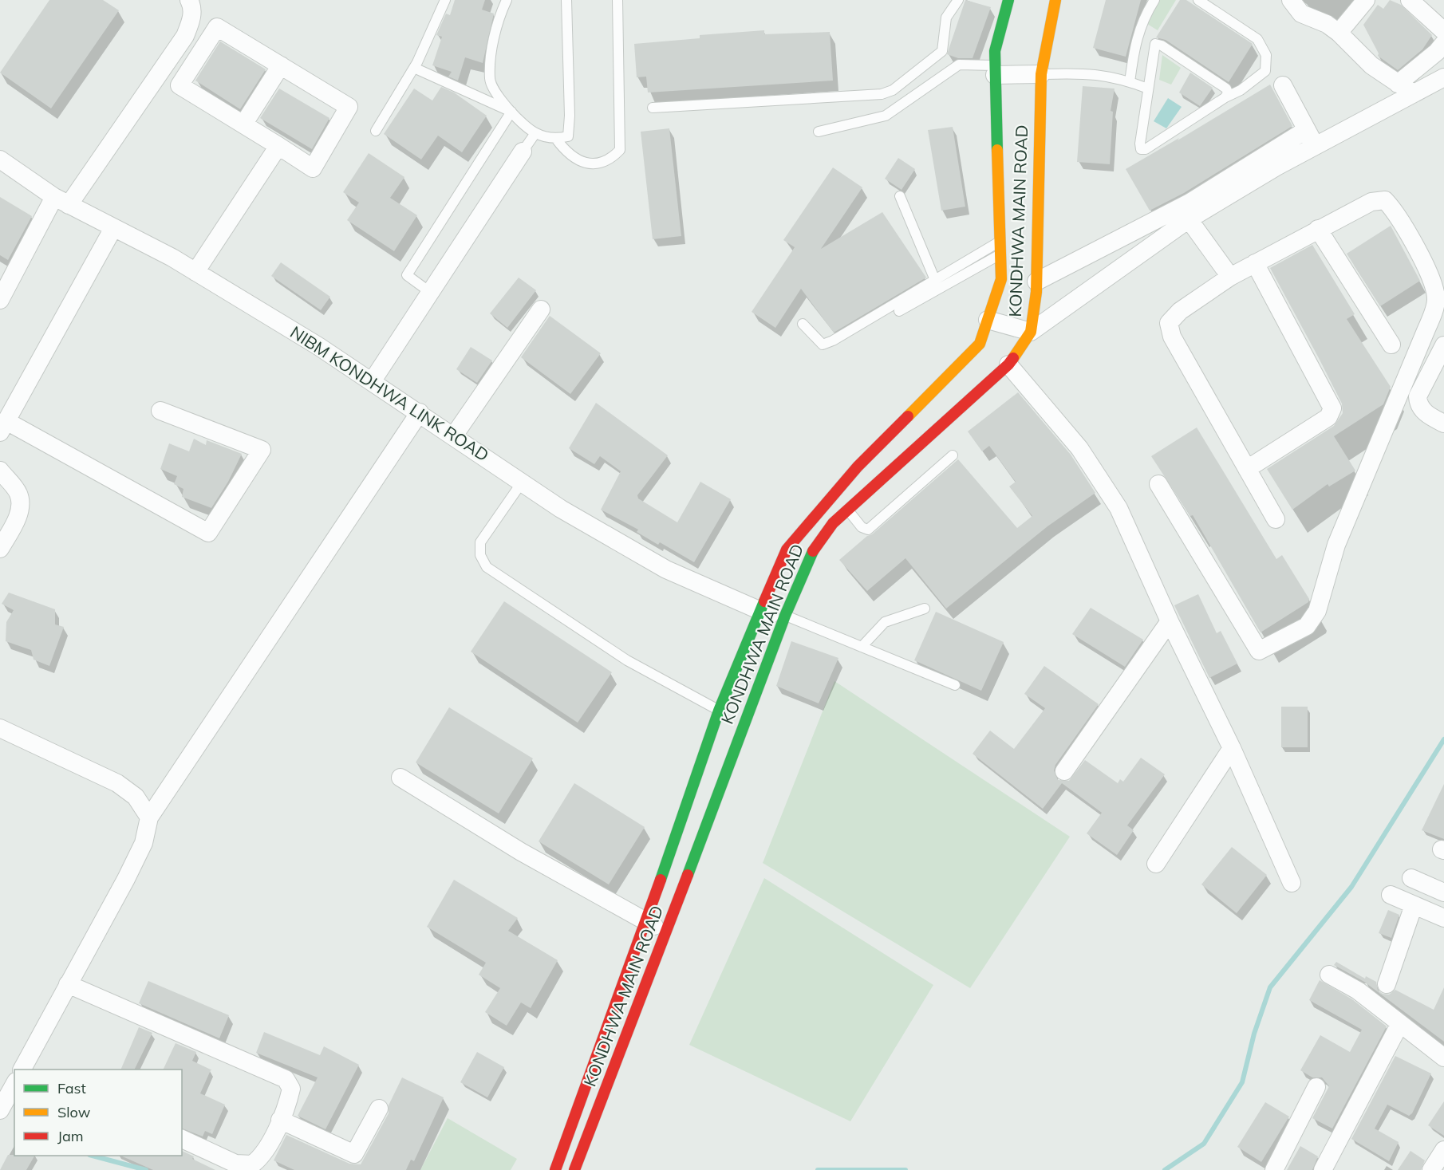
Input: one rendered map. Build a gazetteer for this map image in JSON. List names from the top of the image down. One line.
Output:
{"streets":{"main road":["KONDHWA MAIN ROAD"],"street":["NIBM KONDHWA LINK ROAD"]},"crossings":[["KONDHWA MAIN ROAD","NIBM KONDHWA LINK ROAD"]],"legend":["Fast","Slow","Jam"]}
